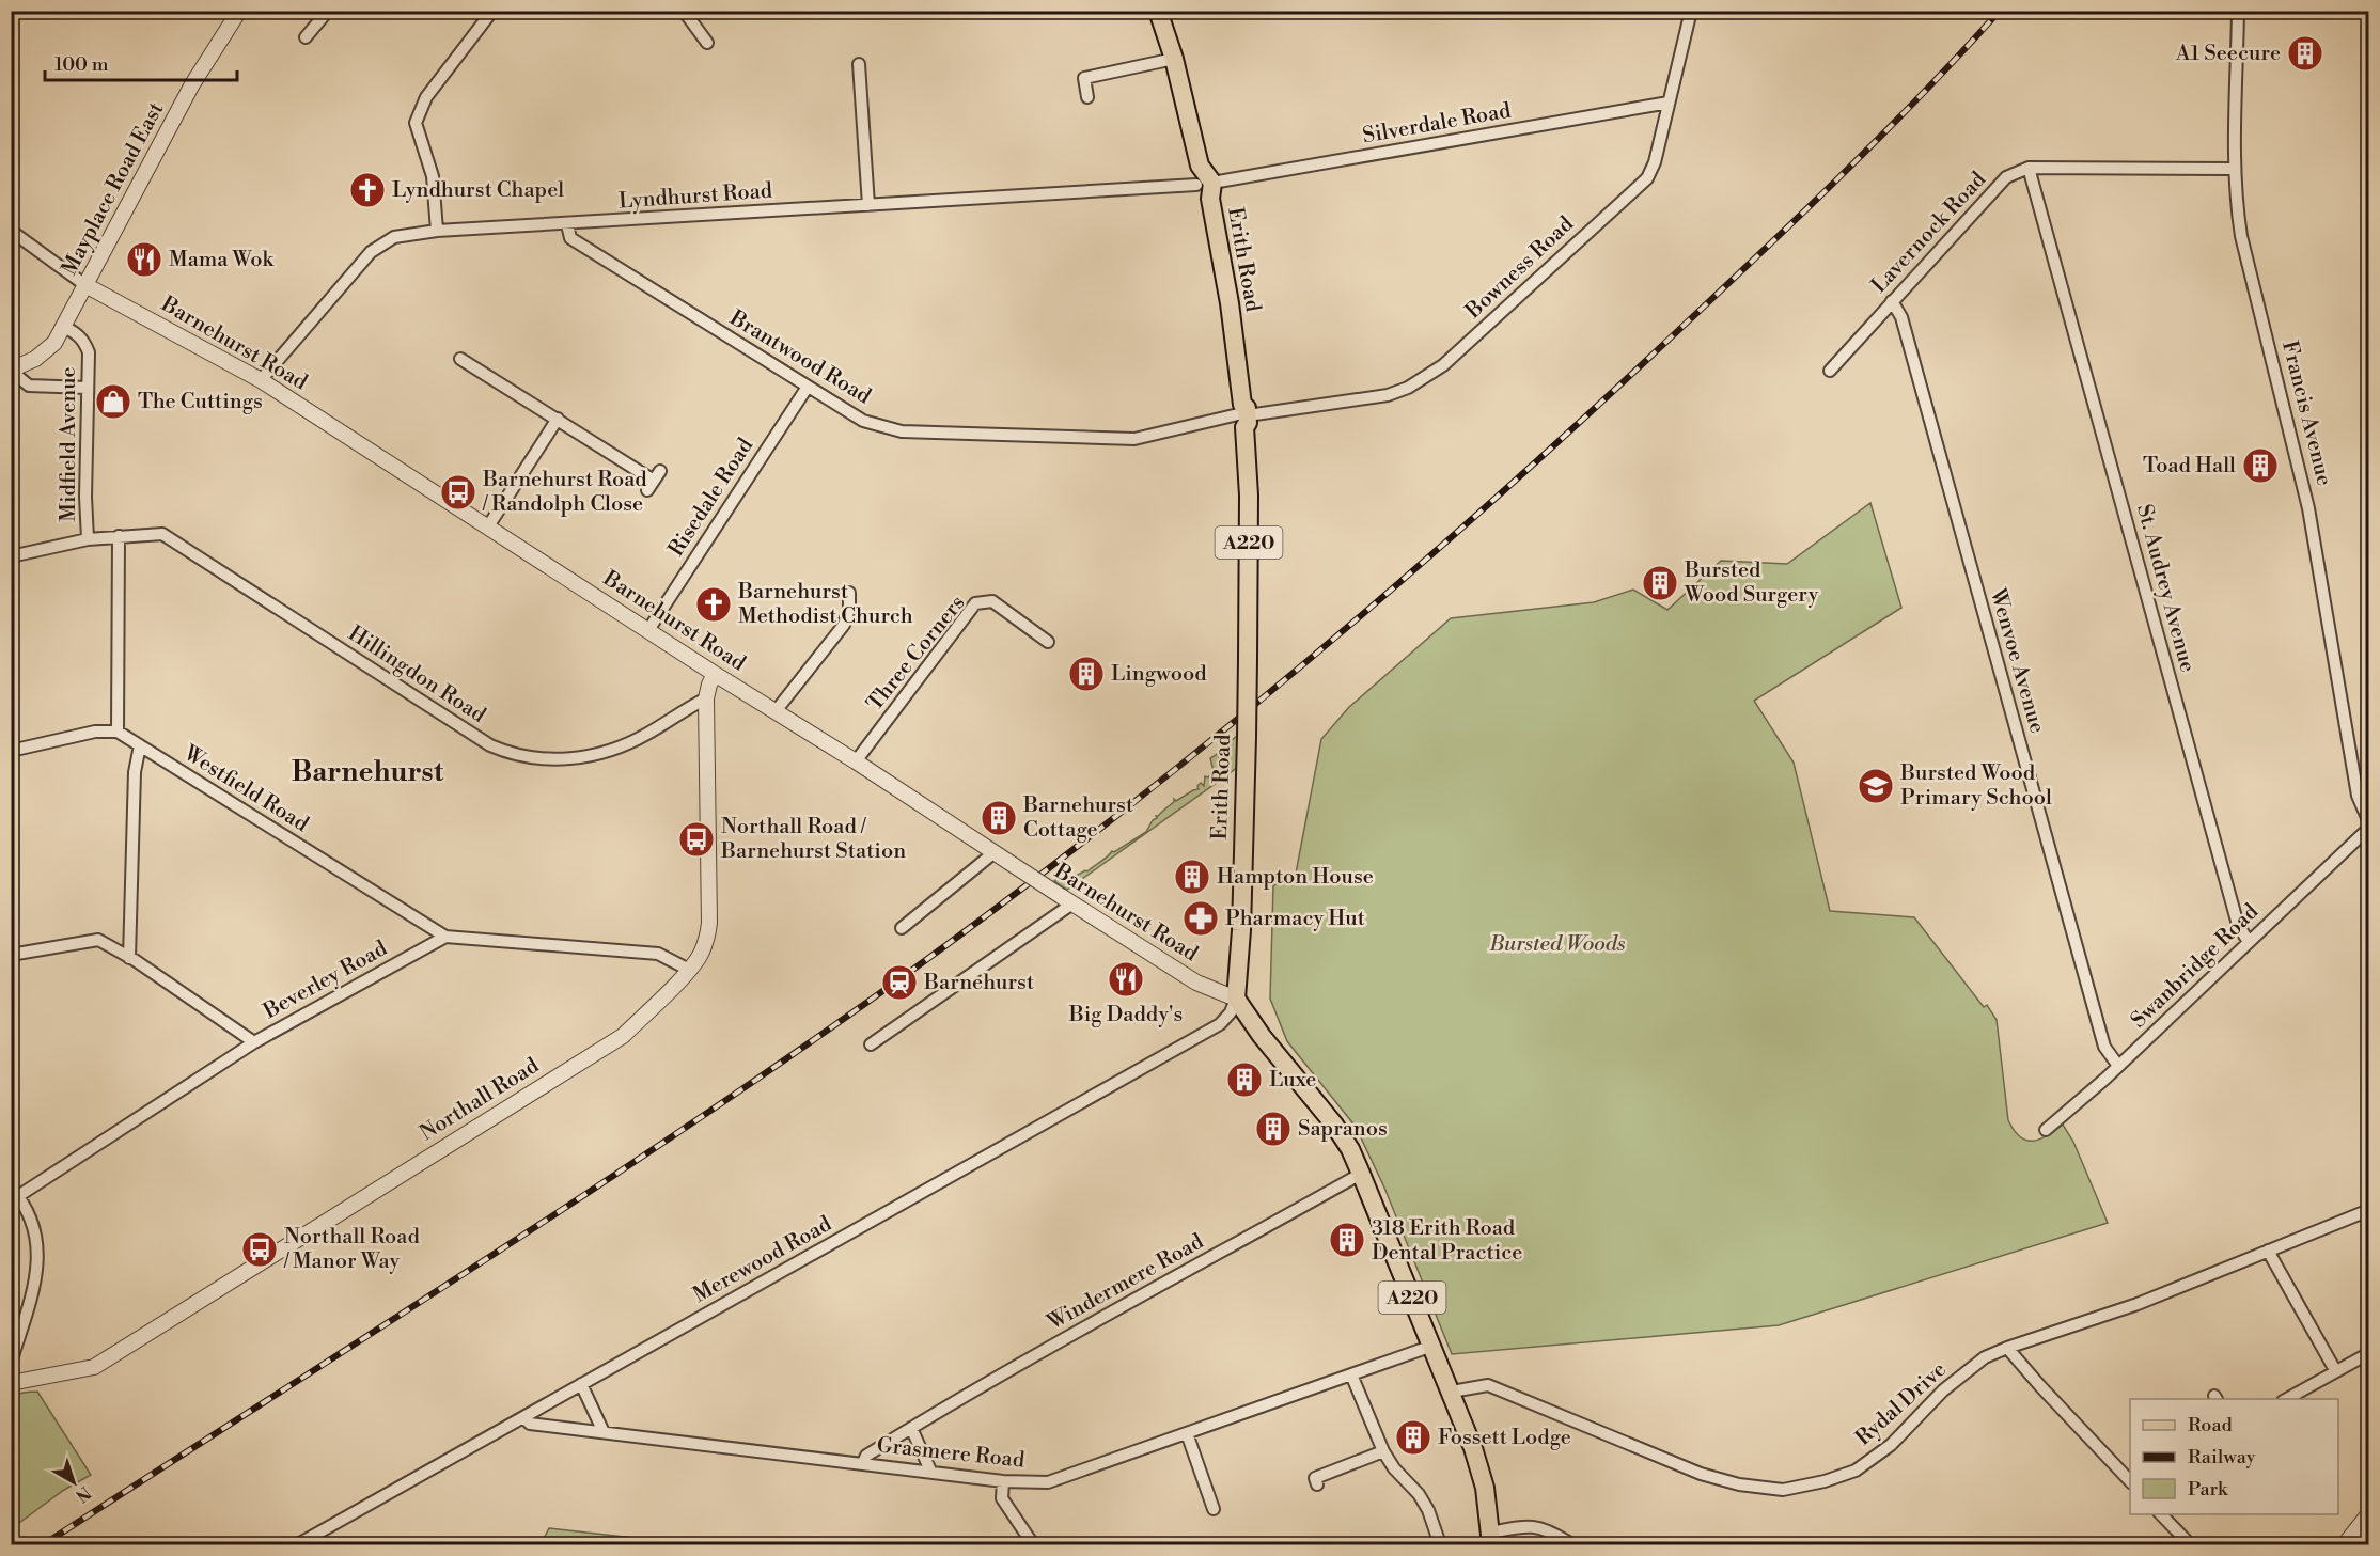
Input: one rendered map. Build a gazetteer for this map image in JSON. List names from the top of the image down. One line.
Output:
{"streets":{"main road":["Erith Road","A220"],"street":["Silverdale Road","Mayplace Road East","Lyndhurst Road","Lavernock Road","Bowness Road","Barnehurst Road","Brantwood Road","Francis Avenue","Midfield Avenue","Risedale Road","St. Audrey Avenue","Three Corners","Wenvoe Avenue","Hillingdon Road","Westfield Road","Swanbridge Road","Beverley Road","Northall Road","Merewood Road","Windermere Road","Rydal Drive","Grasmere Road"]},"crossings":[["Silverdale Road","Lyndhurst Road"],["Silverdale Road","Erith Road"],["Silverdale Road","Bowness Road"],["Mayplace Road East","Barnehurst Road"],["Mayplace Road East","Midfield Avenue"],["Lyndhurst Road","Erith Road"],["Lyndhurst Road","Barnehurst Road"],["Lyndhurst Road","Brantwood Road"],["Lavernock Road","Francis Avenue"],["Lavernock Road","St. Audrey Avenue"],["Lavernock Road","Wenvoe Avenue"],["Erith Road","Bowness Road"],["Erith Road","Barnehurst Road"],["Erith Road","Brantwood Road"],["Erith Road","A220"],["Erith Road","Merewood Road"],["Bowness Road","Brantwood Road"],["Barnehurst Road","Risedale Road"],["Barnehurst Road","A220"],["Barnehurst Road","Three Corners"],["Barnehurst Road","Northall Road"],["Barnehurst Road","Merewood Road"],["Brantwood Road","Risedale Road"],["Midfield Avenue","Hillingdon Road"],["A220","Merewood Road"],["A220","Windermere Road"],["A220","Rydal Drive"],["A220","Grasmere Road"],["St. Audrey Avenue","Swanbridge Road"],["Wenvoe Avenue","Swanbridge Road"],["Hillingdon Road","Northall Road"],["Westfield Road","Beverley Road"],["Merewood Road","Grasmere Road"],["Windermere Road","Grasmere Road"]],"districts":["Barnehurst"],"parks":["Bursted Woods"],"places":{"building":["A1 Seecure","Toad Hall","Bursted Wood Surgery","Lingwood","Barnehurst Cottage","Hampton House","Luxe","Sapranos","318 Erith Road Dental Practice","Fossett Lodge"],"church":["Lyndhurst Chapel","Barnehurst Methodist Church"],"restaurant":["Mama Wok","Big Daddy's"],"shop":["The Cuttings"],"bus stop":["Barnehurst Road / Randolph Close","Northall Road / Barnehurst Station","Northall Road / Manor Way"],"school or university":["Bursted Wood Primary School"],"pharmacy":["Pharmacy Hut"],"station":["Barnehurst"]},"legend":["Road","Railway","Park"],"scale_bar":"100 m","north":"bottom right"}
